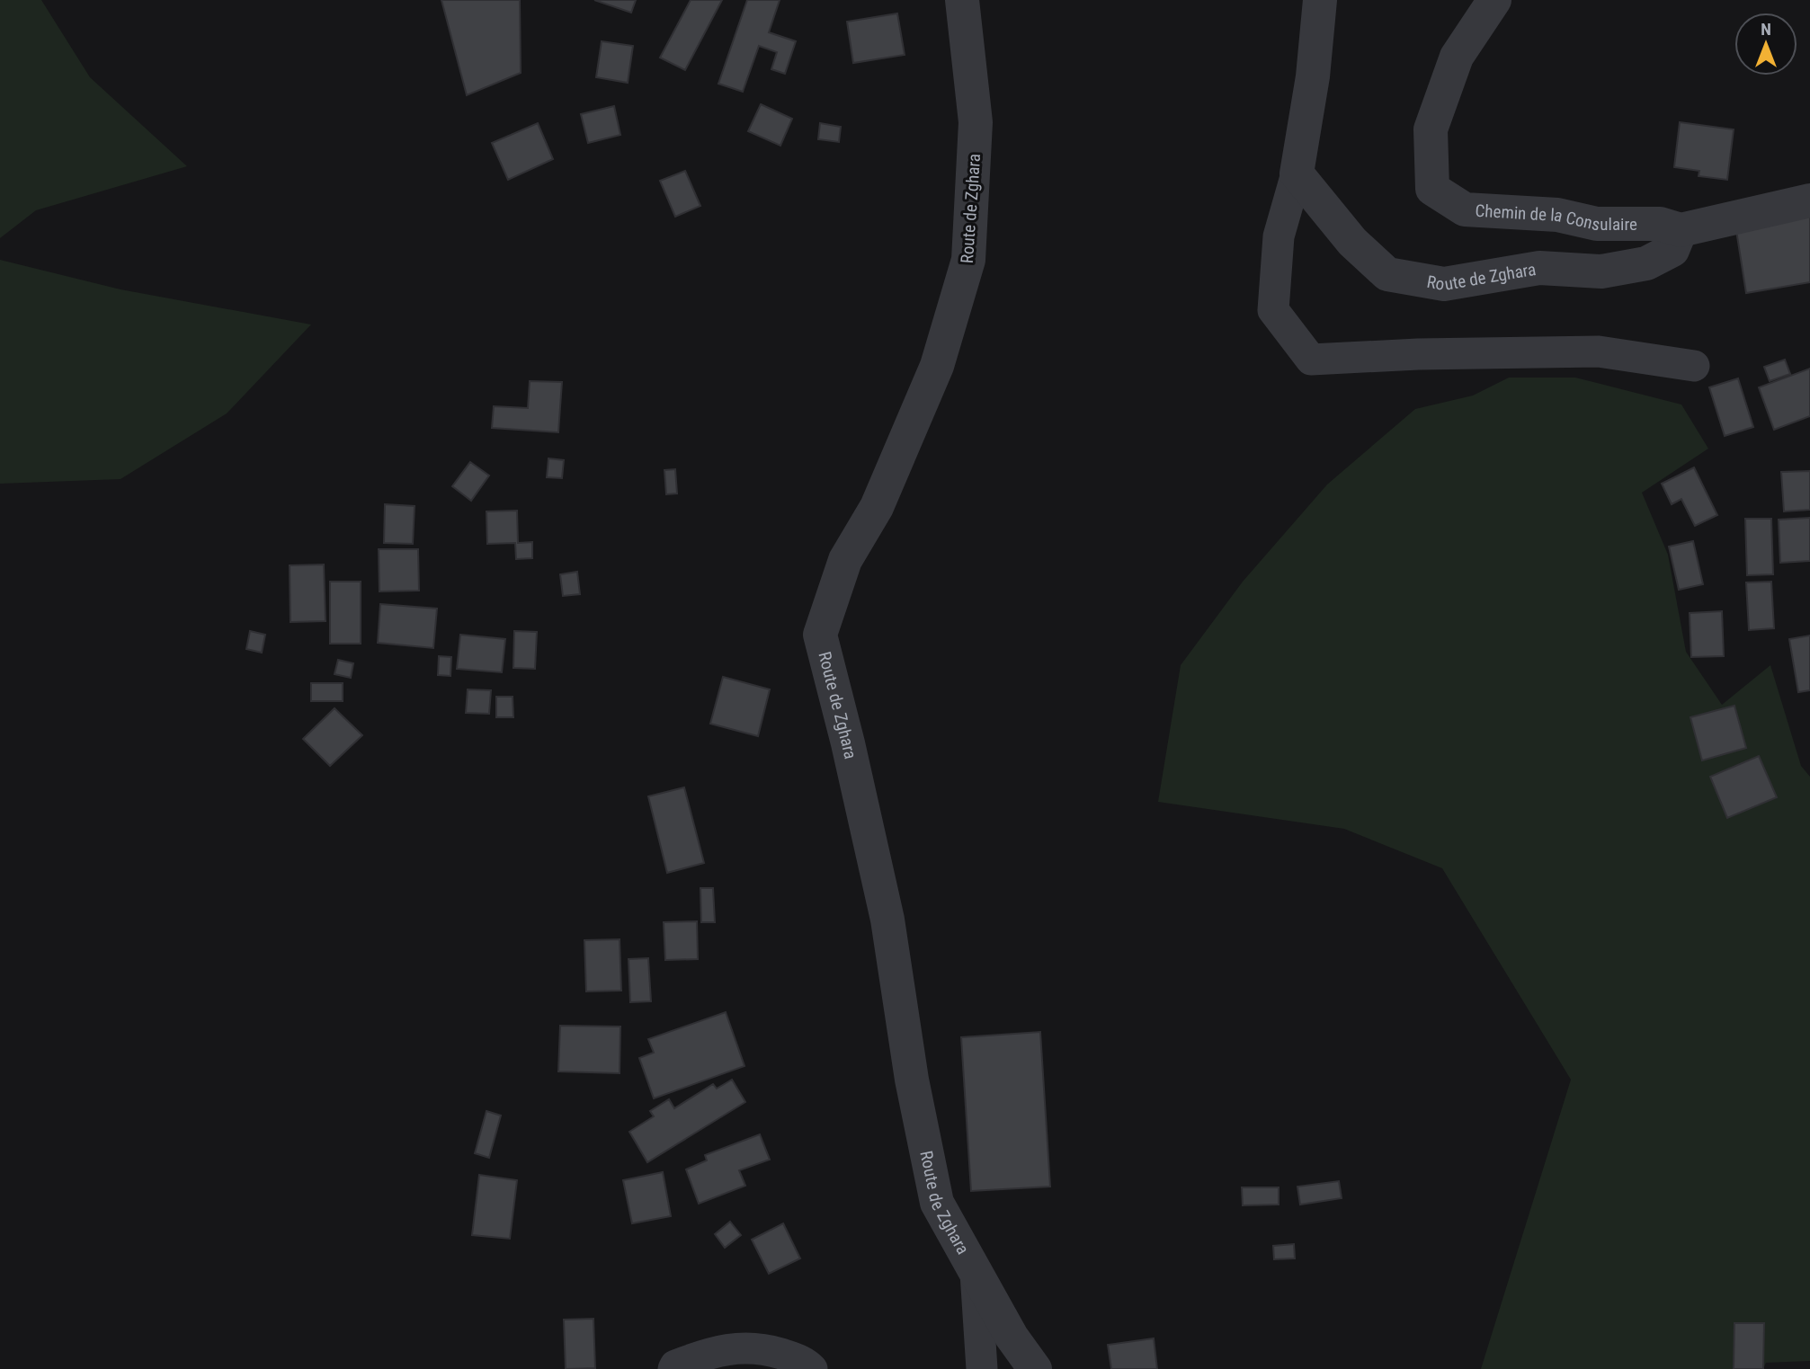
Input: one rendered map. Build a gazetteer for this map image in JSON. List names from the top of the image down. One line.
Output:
{"streets":{"street":["Route de Zghara","Chemin de la Consulaire"]},"crossings":[["Route de Zghara","Chemin de la Consulaire"]],"north":"top"}
